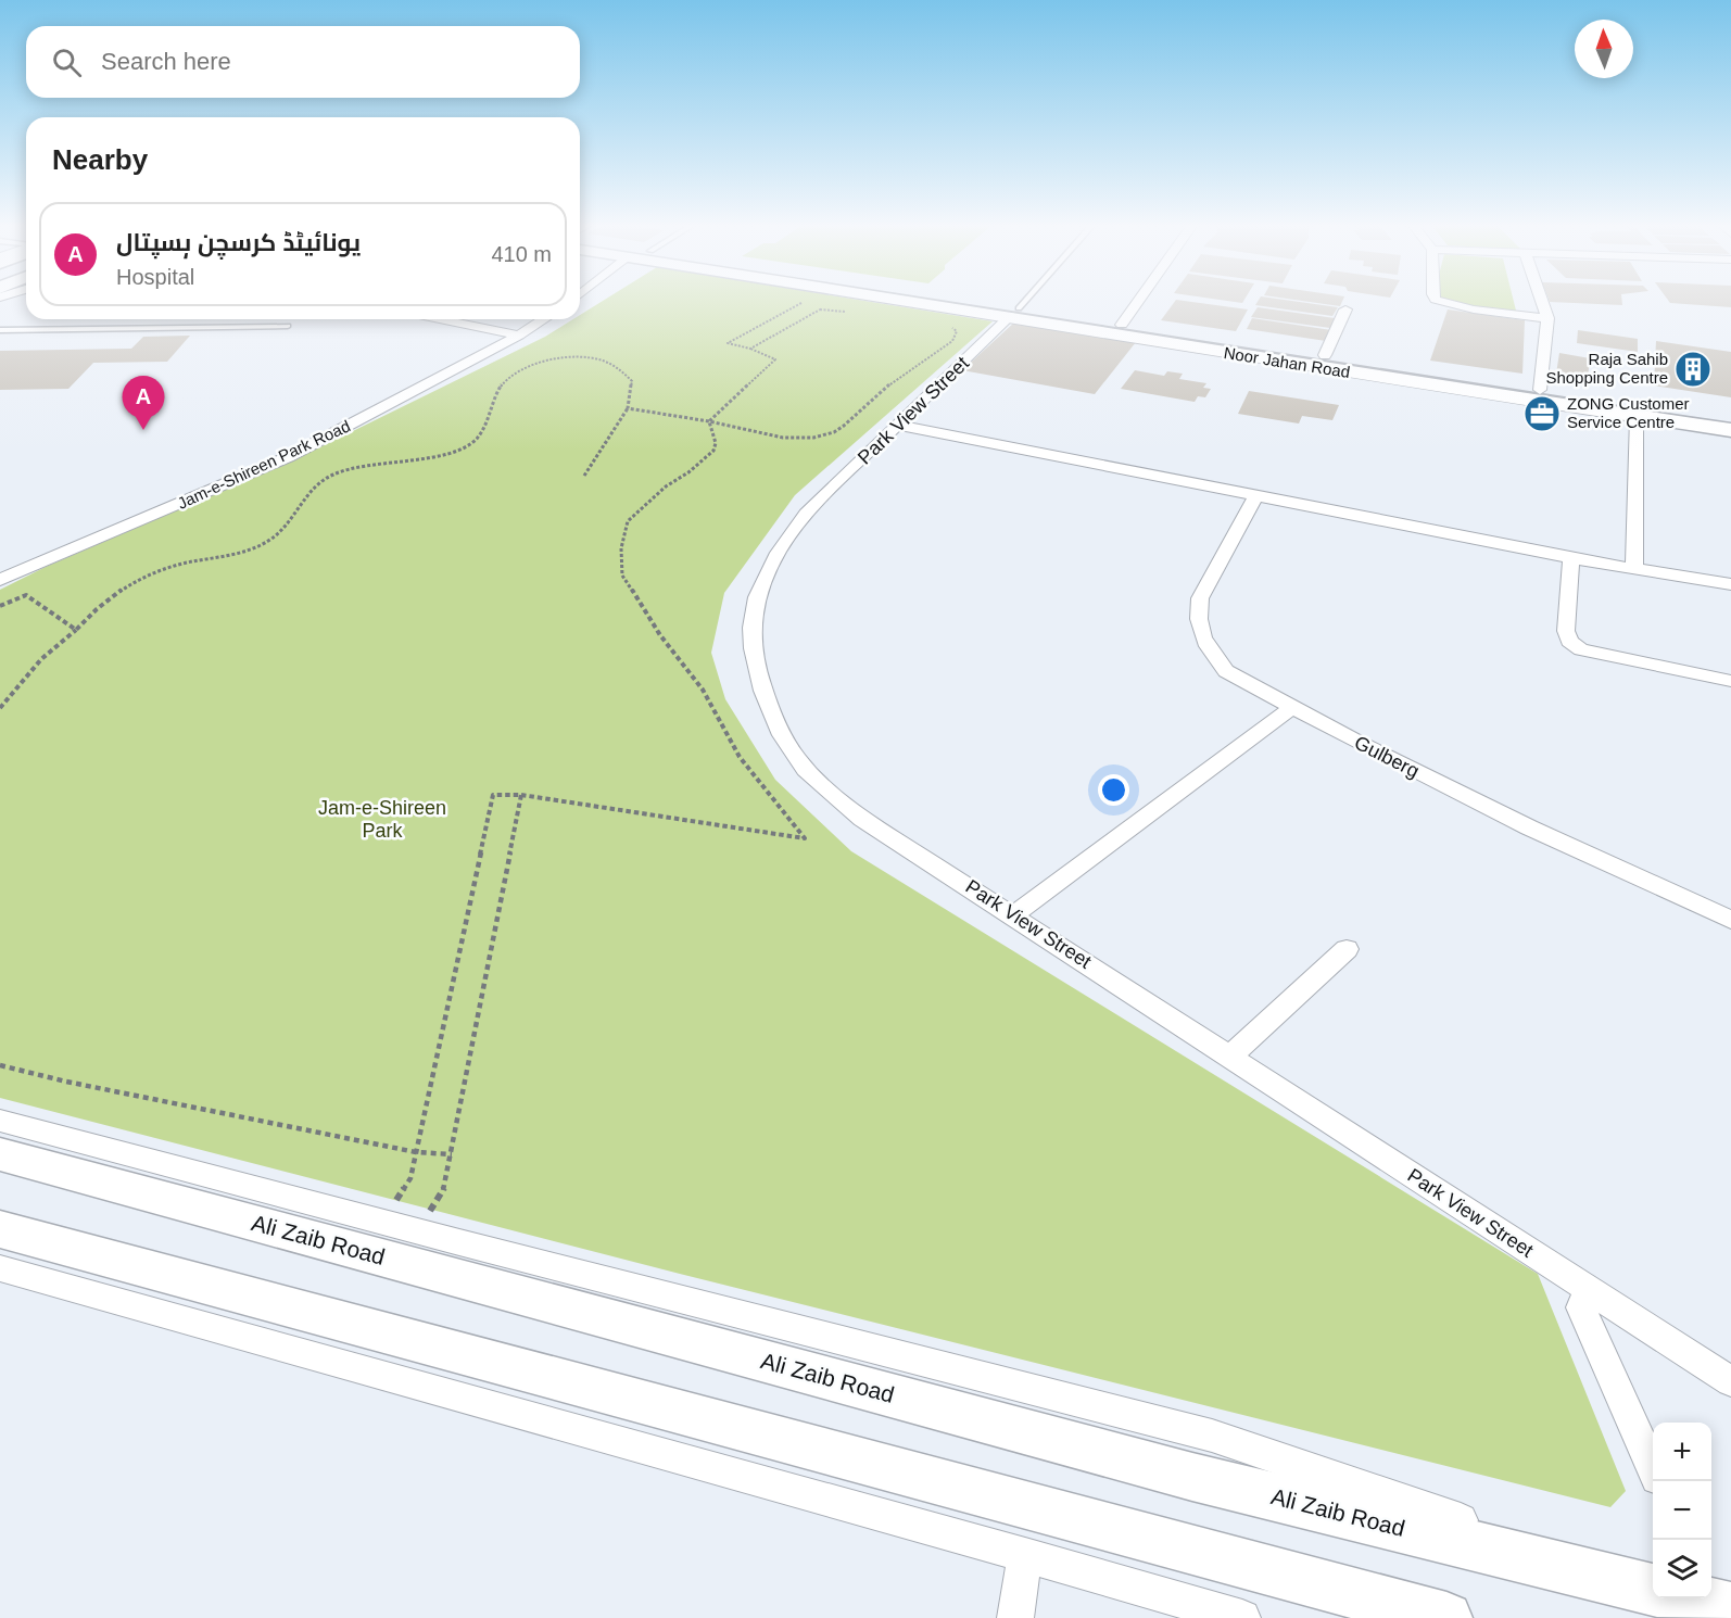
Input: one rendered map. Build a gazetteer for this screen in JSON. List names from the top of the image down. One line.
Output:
{"streets":{"street":["Noor Jahan Road","Park View Street","Jam-e-Shireen Park Road","Gulberg","Ali Zaib Road"]},"crossings":[["Noor Jahan Road","Park View Street"]],"parks":["Jam-e-Shireen Park"],"places":{"building":["Raja Sahib Shopping Centre"],"office":["ZONG Customer Service Centre"]},"north":"top","page":{"search":"Search here","heading":"Nearby","list":[{"mark":"A","name":"یونائیٹڈ کرسچن ہسپتال","note":"Hospital","value":"410 m"}],"pins":"A","map_buttons":["+","−"]}}
